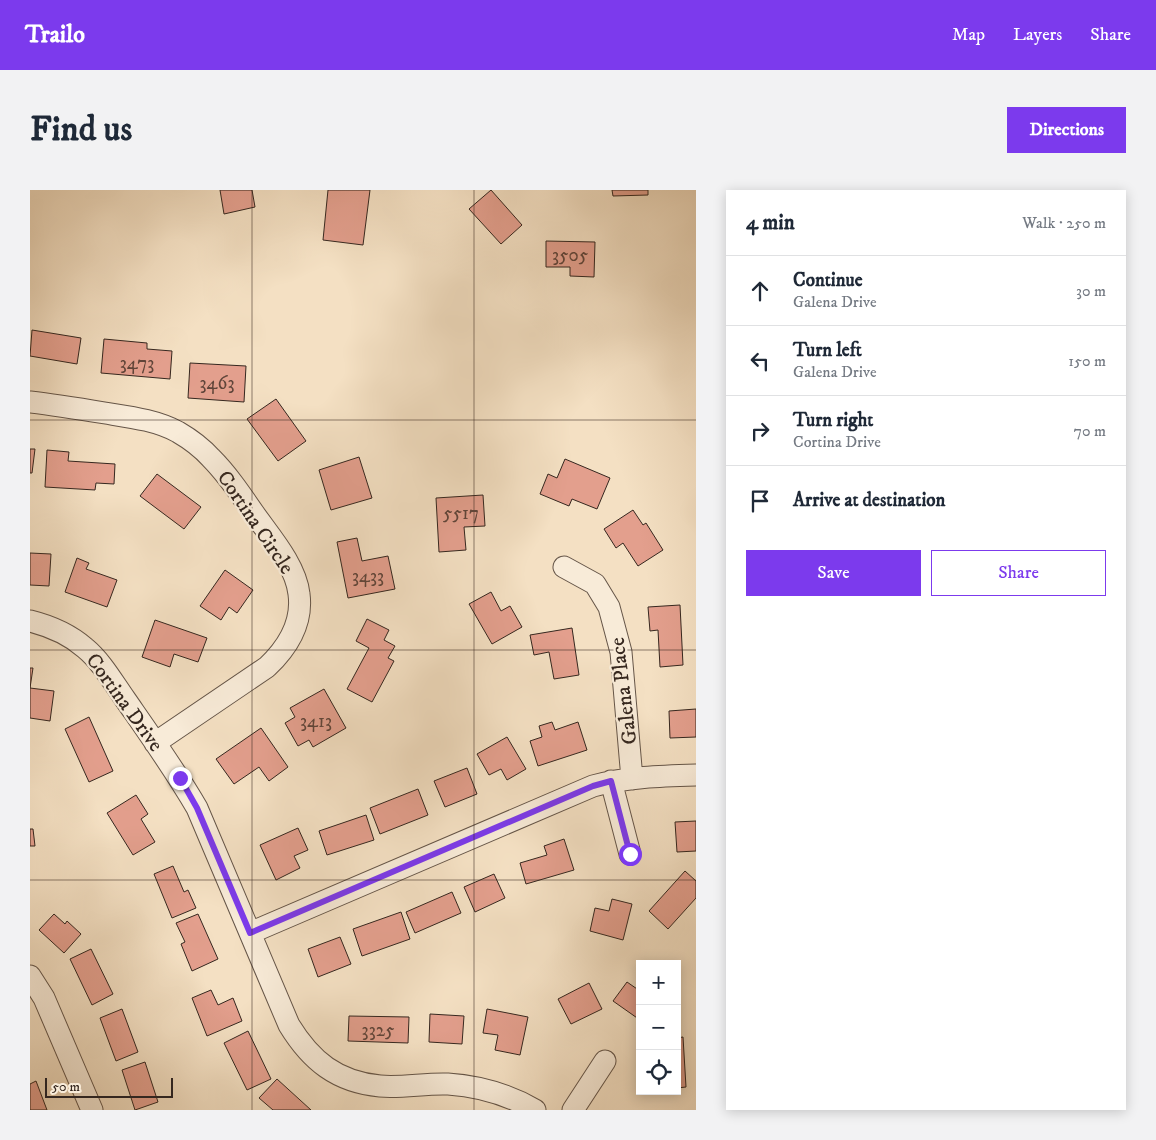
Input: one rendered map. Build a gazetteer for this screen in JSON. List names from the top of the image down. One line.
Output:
{"streets":{"street":["Cortina Circle","Galena Place","Cortina Drive"]},"crossings":[["Cortina Circle","Cortina Drive"]],"house_numbers":["3505","3473","3463","5517","3433","3413","3325"],"scale_bar":"50 m","page":{"header":"Trailo","nav":["Map","Layers","Share"],"buttons":["Directions",["Save","Share"]],"title":"Find us","heading":["4 min","Walk · 250 m"],"list":[["Continue","Galena Drive","30 m"],["Turn left","Galena Drive","150 m"],["Turn right","Cortina Drive","70 m"],"Arrive at destination"],"map_buttons":["+","−"],"scale":"50 m"}}
